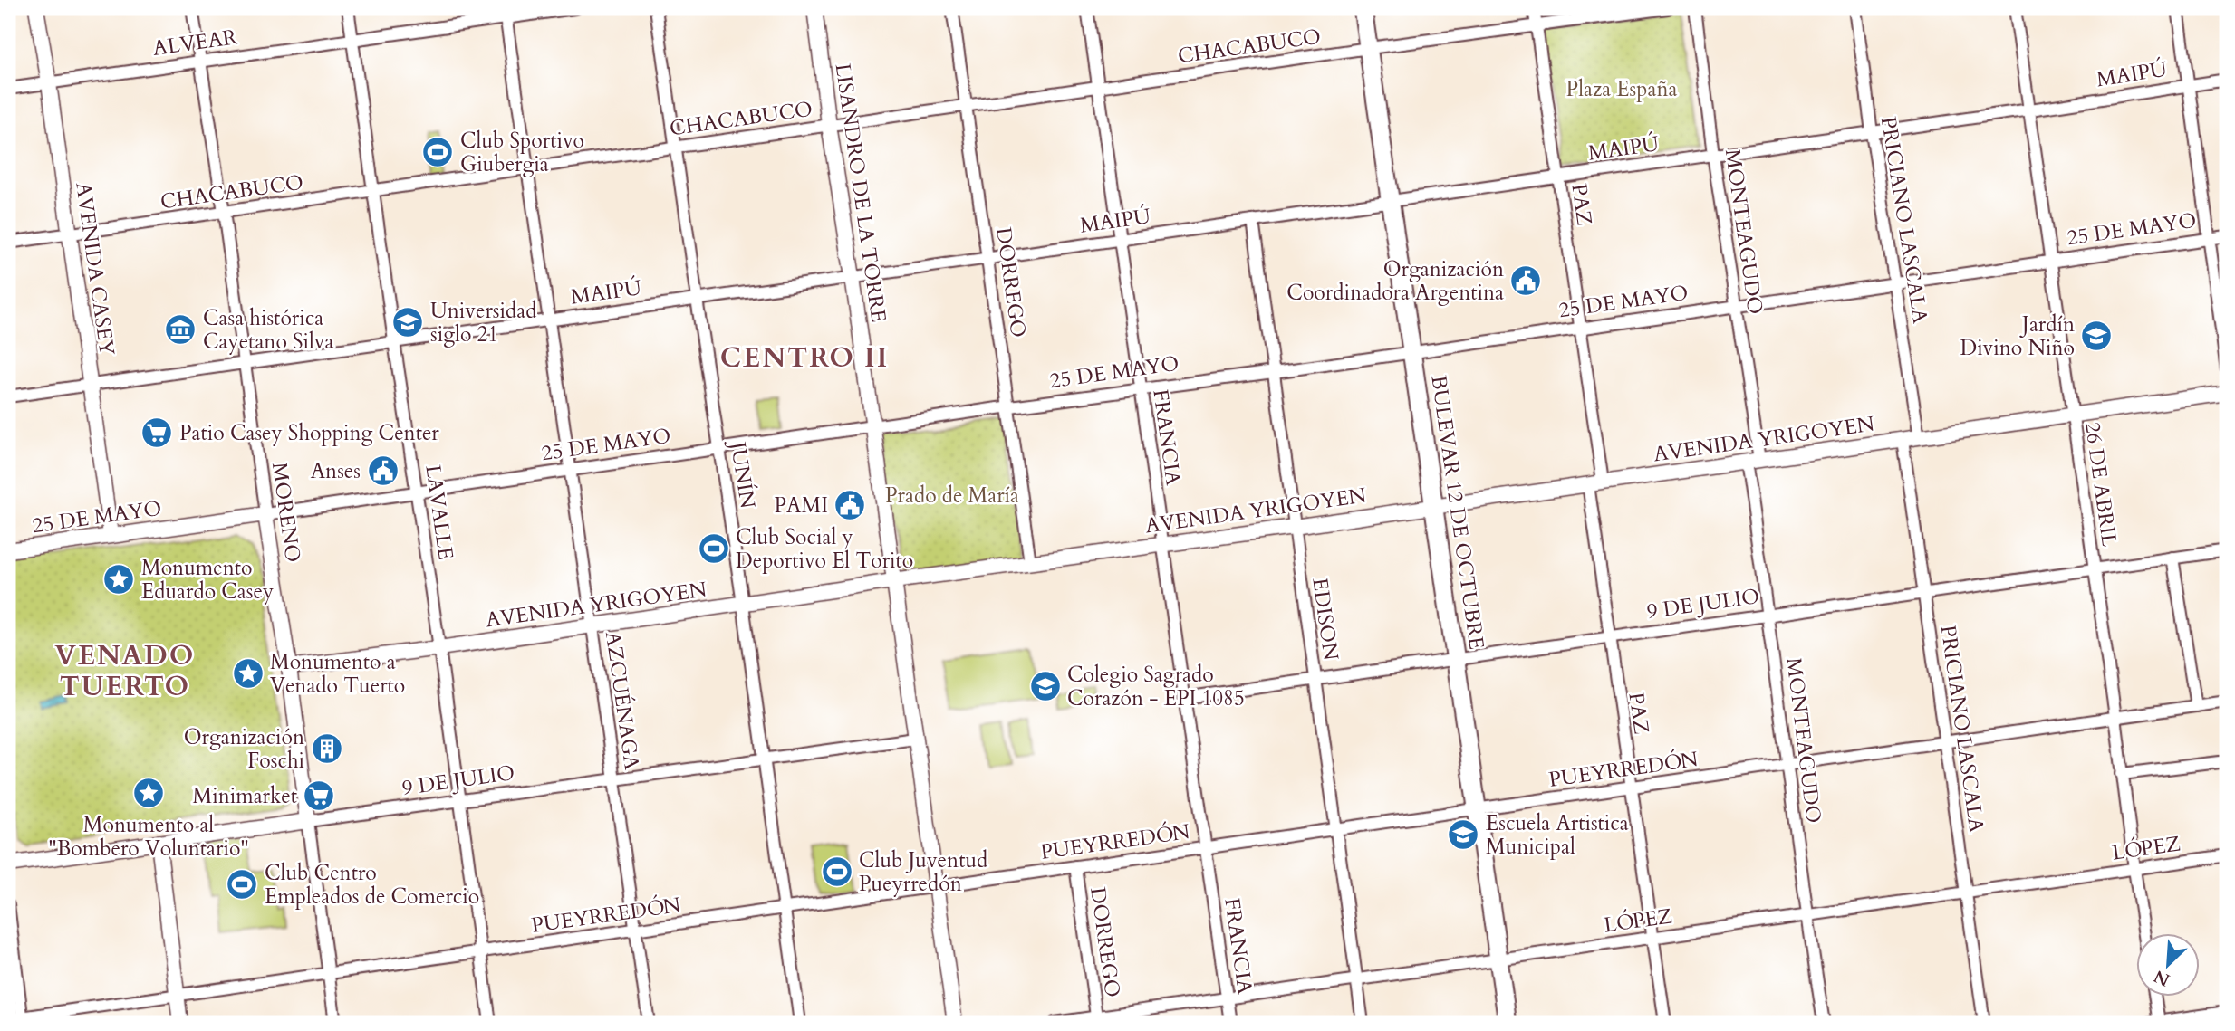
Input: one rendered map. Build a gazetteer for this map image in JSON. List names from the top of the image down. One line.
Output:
{"streets":{"highway":["BULEVAR 12 DE OCTUBRE"],"main road":["LISANDRO DE LA TORRE","25 DE MAYO","AVENIDA CASEY","AVENIDA YRIGOYEN","MORENO","9 DE JULIO"],"street":["ALVEAR","CHACABUCO","MAIPÚ","PAZ","PRICIANO LASCALA","MONTEAGUDO","DORREGO","FRANCIA","JUNÍN","26 DE ABRIL","LAVALLE","EDISON","AZCUÉNAGA","PUEYRREDÓN","LÓPEZ"]},"crossings":[["ALVEAR","AVENIDA CASEY"],["ALVEAR","MORENO"],["ALVEAR","LAVALLE"],["ALVEAR","AZCUÉNAGA"],["CHACABUCO","LISANDRO DE LA TORRE"],["CHACABUCO","PAZ"],["CHACABUCO","AVENIDA CASEY"],["CHACABUCO","DORREGO"],["CHACABUCO","FRANCIA"],["CHACABUCO","JUNÍN"],["CHACABUCO","MORENO"],["CHACABUCO","LAVALLE"],["CHACABUCO","BULEVAR 12 DE OCTUBRE"],["CHACABUCO","AZCUÉNAGA"],["MAIPÚ","LISANDRO DE LA TORRE"],["MAIPÚ","PAZ"],["MAIPÚ","PRICIANO LASCALA"],["MAIPÚ","MONTEAGUDO"],["MAIPÚ","AVENIDA CASEY"],["MAIPÚ","DORREGO"],["MAIPÚ","FRANCIA"],["MAIPÚ","JUNÍN"],["MAIPÚ","26 DE ABRIL"],["MAIPÚ","MORENO"],["MAIPÚ","LAVALLE"],["MAIPÚ","BULEVAR 12 DE OCTUBRE"],["MAIPÚ","EDISON"],["MAIPÚ","AZCUÉNAGA"],["LISANDRO DE LA TORRE","25 DE MAYO"],["LISANDRO DE LA TORRE","AVENIDA YRIGOYEN"],["LISANDRO DE LA TORRE","9 DE JULIO"],["LISANDRO DE LA TORRE","PUEYRREDÓN"],["PAZ","25 DE MAYO"],["PAZ","AVENIDA YRIGOYEN"],["PAZ","9 DE JULIO"],["PAZ","PUEYRREDÓN"],["PAZ","LÓPEZ"],["PRICIANO LASCALA","25 DE MAYO"],["PRICIANO LASCALA","AVENIDA YRIGOYEN"],["PRICIANO LASCALA","9 DE JULIO"],["PRICIANO LASCALA","PUEYRREDÓN"],["PRICIANO LASCALA","LÓPEZ"],["25 DE MAYO","MONTEAGUDO"],["25 DE MAYO","AVENIDA CASEY"],["25 DE MAYO","DORREGO"],["25 DE MAYO","FRANCIA"],["25 DE MAYO","JUNÍN"],["25 DE MAYO","26 DE ABRIL"],["25 DE MAYO","MORENO"],["25 DE MAYO","LAVALLE"],["25 DE MAYO","BULEVAR 12 DE OCTUBRE"],["25 DE MAYO","EDISON"],["25 DE MAYO","AZCUÉNAGA"],["MONTEAGUDO","AVENIDA YRIGOYEN"],["MONTEAGUDO","9 DE JULIO"],["MONTEAGUDO","PUEYRREDÓN"],["MONTEAGUDO","LÓPEZ"],["DORREGO","AVENIDA YRIGOYEN"],["DORREGO","PUEYRREDÓN"],["DORREGO","LÓPEZ"],["FRANCIA","AVENIDA YRIGOYEN"],["FRANCIA","9 DE JULIO"],["FRANCIA","PUEYRREDÓN"],["FRANCIA","LÓPEZ"],["AVENIDA YRIGOYEN","JUNÍN"],["AVENIDA YRIGOYEN","26 DE ABRIL"],["AVENIDA YRIGOYEN","MORENO"],["AVENIDA YRIGOYEN","LAVALLE"],["AVENIDA YRIGOYEN","BULEVAR 12 DE OCTUBRE"],["AVENIDA YRIGOYEN","EDISON"],["AVENIDA YRIGOYEN","AZCUÉNAGA"],["JUNÍN","9 DE JULIO"],["JUNÍN","PUEYRREDÓN"],["26 DE ABRIL","9 DE JULIO"],["26 DE ABRIL","PUEYRREDÓN"],["26 DE ABRIL","LÓPEZ"],["MORENO","9 DE JULIO"],["MORENO","PUEYRREDÓN"],["LAVALLE","9 DE JULIO"],["LAVALLE","PUEYRREDÓN"],["BULEVAR 12 DE OCTUBRE","9 DE JULIO"],["BULEVAR 12 DE OCTUBRE","PUEYRREDÓN"],["BULEVAR 12 DE OCTUBRE","LÓPEZ"],["9 DE JULIO","EDISON"],["9 DE JULIO","AZCUÉNAGA"],["EDISON","PUEYRREDÓN"],["EDISON","LÓPEZ"],["AZCUÉNAGA","PUEYRREDÓN"]],"districts":["CENTRO II","VENADO TUERTO"],"parks":["Plaza España","Prado de María"],"places":{"sports":["Club Sportivo Giubergia","Club Social y Deportivo El Torito","Club Juventud Pueyrredón","Club Centro Empleados de Comercio"],"public building":["Organización Coordinadora Argentina","Anses","PAMI"],"school or university":["Universidad siglo 21","Jardín Divino Niño","Colegio Sagrado Corazón - EPI 1085","Escuela Artistica Municipal"],"museum":["Casa histórica Cayetano Silva"],"supermarket":["Patio Casey Shopping Center","Minimarket"],"place":["Monumento Eduardo Casey","Monumento a Venado Tuerto","Monumento al \"Bombero Voluntario\""],"building":["Organización Foschi"]},"north":"bottom left"}
